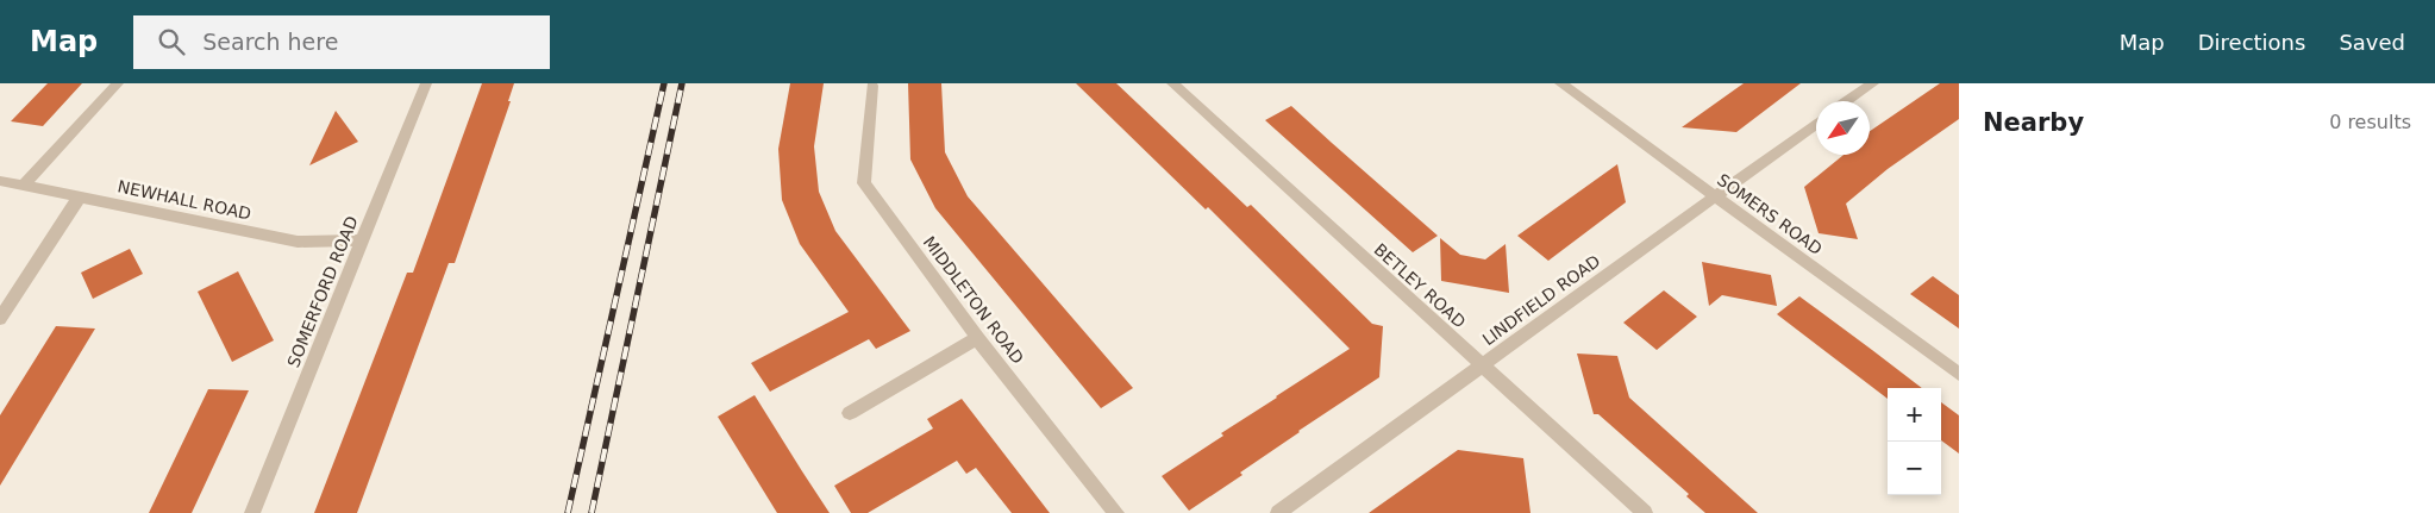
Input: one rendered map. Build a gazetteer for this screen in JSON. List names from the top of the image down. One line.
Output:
{"streets":{"street":["NEWHALL ROAD","SOMERS ROAD","BETLEY ROAD","SOMERFORD ROAD","MIDDLETON ROAD","LINDFIELD ROAD"]},"crossings":[["NEWHALL ROAD","SOMERFORD ROAD"],["SOMERS ROAD","LINDFIELD ROAD"],["BETLEY ROAD","LINDFIELD ROAD"]],"north":"bottom left","page":{"header":"Map","search":"Search here","nav":["Map","Directions","Saved"],"heading":["Nearby","0 results"],"map_buttons":["+","−"]}}
